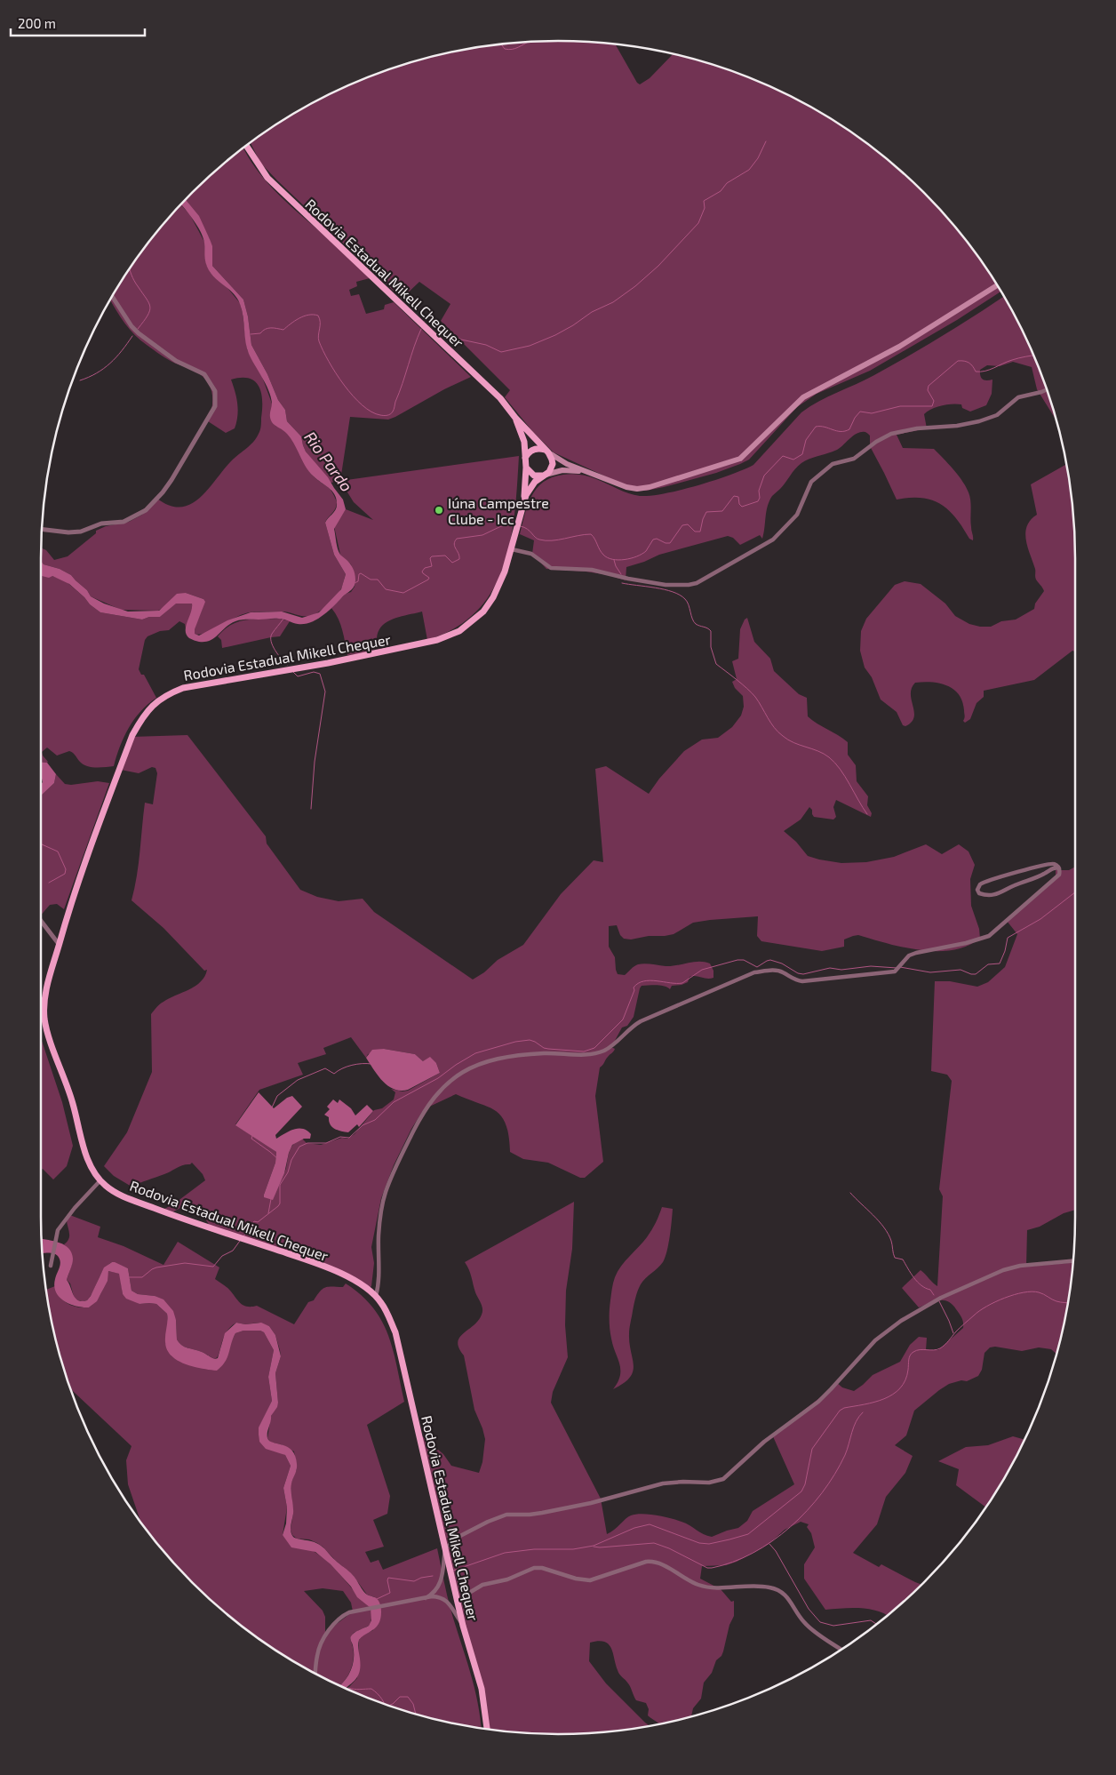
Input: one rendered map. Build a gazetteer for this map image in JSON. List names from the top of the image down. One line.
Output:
{"streets":{"main road":["Rodovia Estadual Mikell Chequer"]},"water":["Rio Pardo"],"places":["Iúna Campestre Clube - Icc"],"scale_bar":"200 m"}
